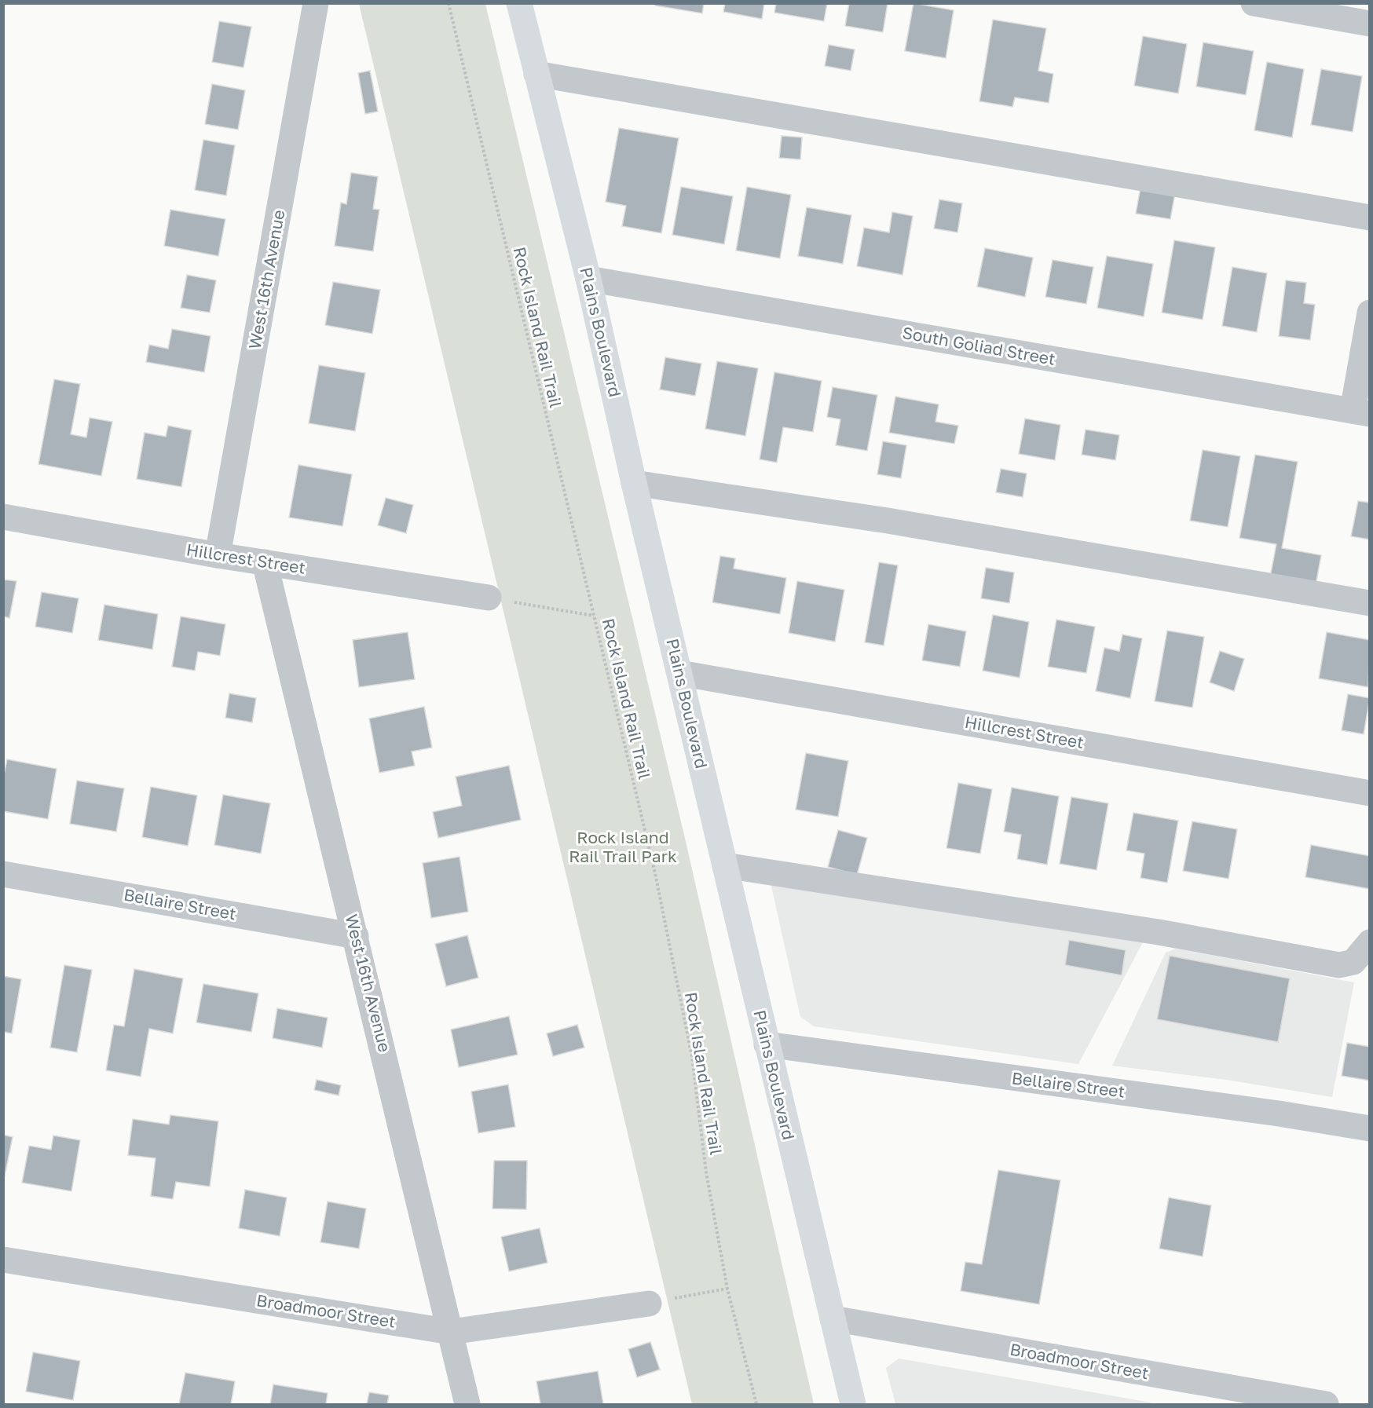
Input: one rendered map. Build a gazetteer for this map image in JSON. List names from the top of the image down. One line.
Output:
{"streets":{"main road":["Plains Boulevard"],"street":["West 16th Avenue","South Goliad Street","Hillcrest Street","Bellaire Street","Broadmoor Street"],"path":["Rock Island Rail Trail"]},"crossings":[["West 16th Avenue","Hillcrest Street"],["West 16th Avenue","Bellaire Street"],["West 16th Avenue","Broadmoor Street"],["Plains Boulevard","South Goliad Street"],["Plains Boulevard","Hillcrest Street"],["Plains Boulevard","Bellaire Street"],["Plains Boulevard","Broadmoor Street"]],"parks":["Rock Island Rail Trail Park"]}
